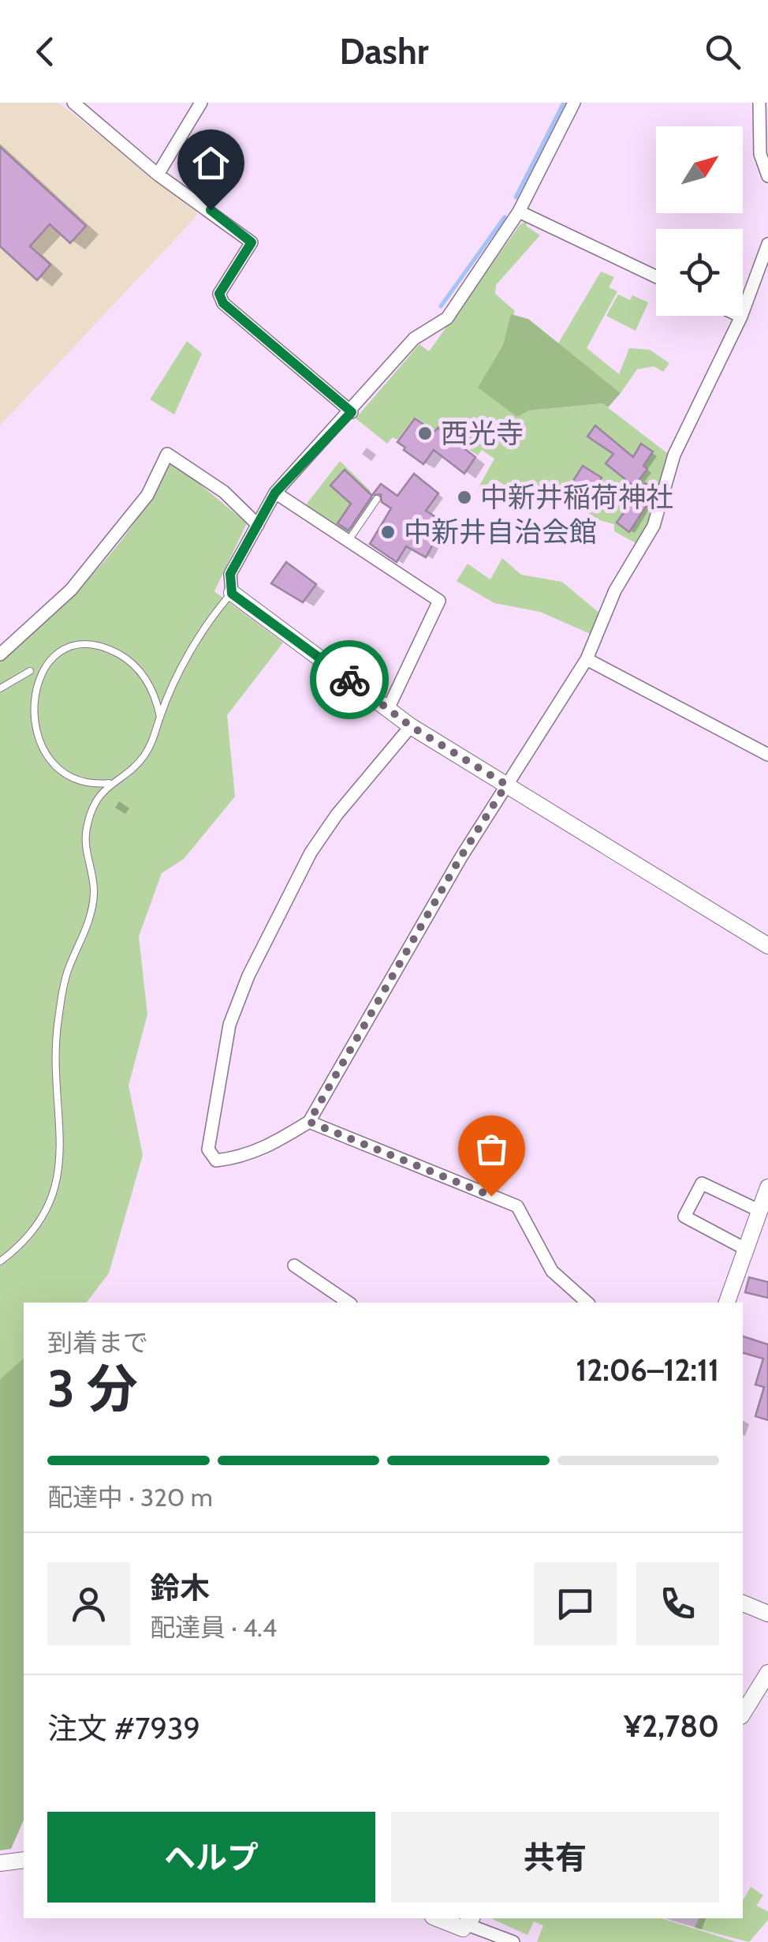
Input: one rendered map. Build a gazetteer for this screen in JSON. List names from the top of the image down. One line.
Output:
{"places":["西光寺","中新井稲荷神社","中新井自治会館"],"north":"top right","page":{"header":"Dashr","heading":["3 分","到着まで","12:06–12:11"],"panel":["鈴木","配達員 · 4.4","注文 #7939","¥2,780"],"bar":"配達中 · 320 m","buttons":["ヘルプ","共有"]}}
